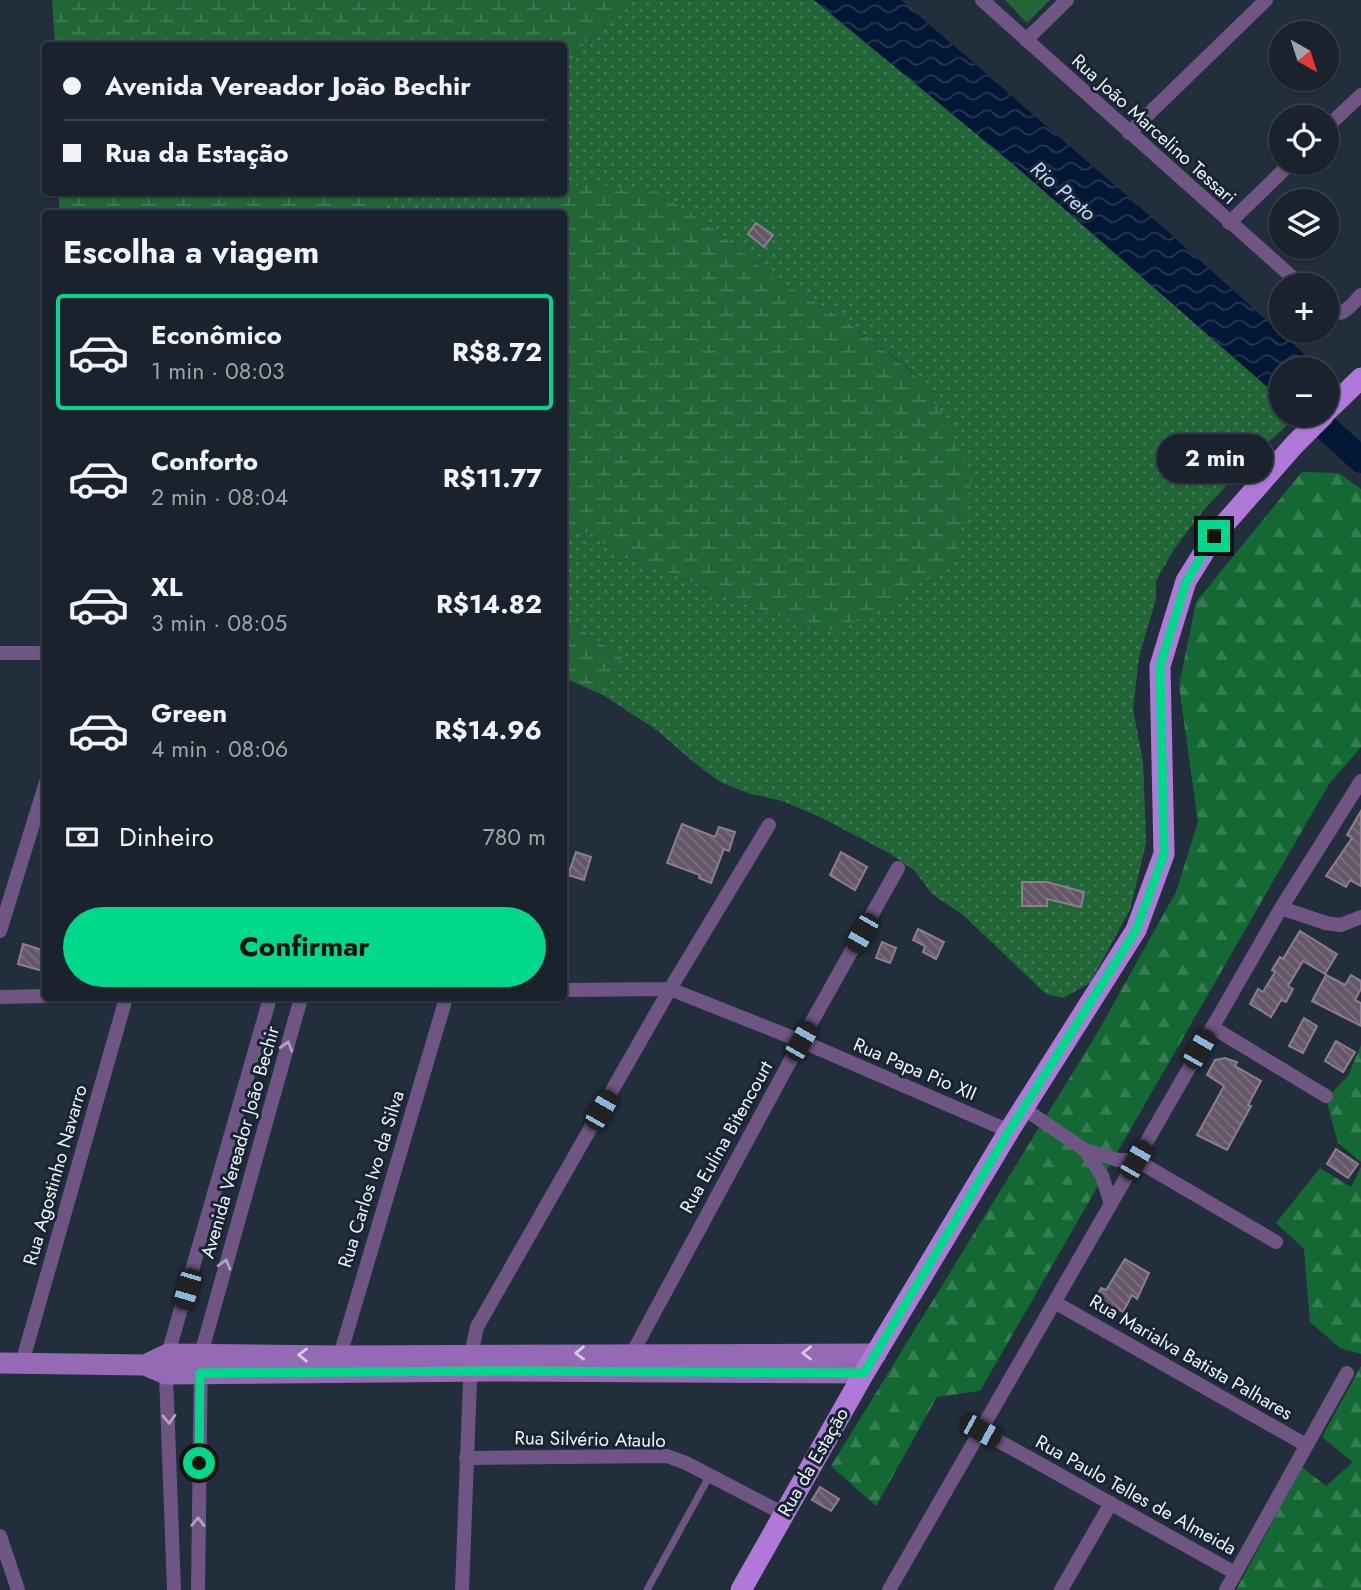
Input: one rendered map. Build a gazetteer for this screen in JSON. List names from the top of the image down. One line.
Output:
{"streets":{"main road":["Rua da Estação"],"street":["Rua João Marcelino Tessari","Rua Papa Pio XII","Rua Eulina Bitencourt","Avenida Vereador João Bechir","Rua Agostinho Navarro","Rua Carlos Ivo da Silva","Rua Marialva Batista Palhares","Rua Silvério Ataulo","Rua Paulo Telles de Almeida"]},"crossings":[["Rua Papa Pio XII","Rua Eulina Bitencourt"],["Rua Papa Pio XII","Rua da Estação"],["Rua Silvério Ataulo","Rua da Estação"]],"water":["Rio Preto"],"north":"bottom right","page":{"map_buttons":["+","−"],"banner":["Avenida Vereador João Bechir","Rua da Estação"],"heading":"Escolha a viagem","list":[{"name":"Econômico","note":"1 min · 08:03","value":"R$8.72"},{"name":"Conforto","note":"2 min · 08:04","value":"R$11.77"},{"name":"XL","note":"3 min · 08:05","value":"R$14.82"},{"name":"Green","note":"4 min · 08:06","value":"R$14.96"}],"bubble":"2 min","pay":["Dinheiro","780 m"],"buttons":"Confirmar"}}
